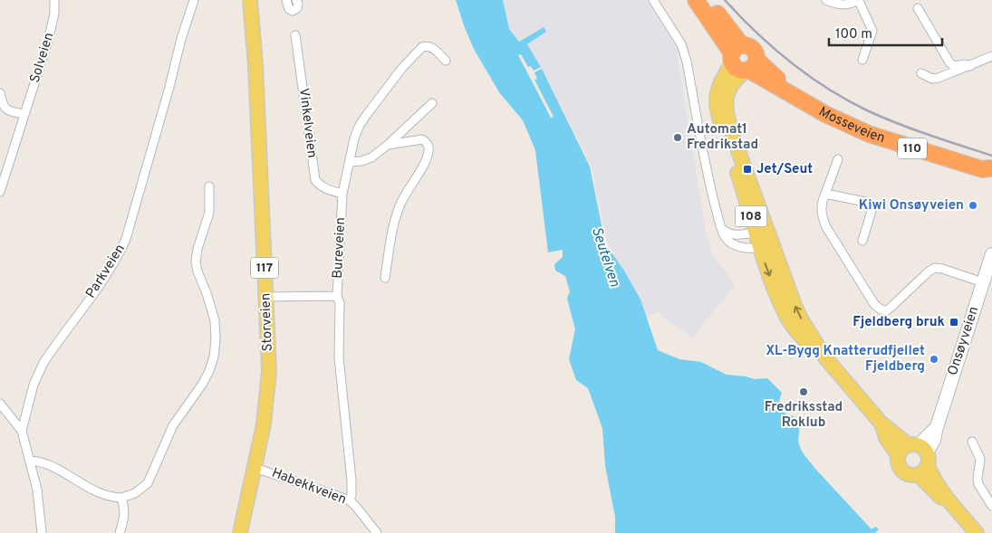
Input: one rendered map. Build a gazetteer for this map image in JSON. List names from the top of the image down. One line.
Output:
{"streets":{"highway":["Mosseveien","110"],"main road":["108","117","Storveien"],"street":["Solveien","Vinkelveien","Bureveien","Parkveien","Onsøyveien","Habekkveien"]},"crossings":[["Vinkelveien","Bureveien"],["Mosseveien","108"],["108","Onsøyveien"],["Bureveien","Habekkveien"],["Storveien","Habekkveien"]],"water":["Seutelven"],"places":{"other":["Automat1 Fredrikstad","Kiwi Onsøyveien","XL-Bygg Knatterudfjellet Fjeldberg","Fredriksstad Roklub"],"transit":["Jet/Seut","Fjeldberg bruk"]},"scale_bar":"100 m"}
